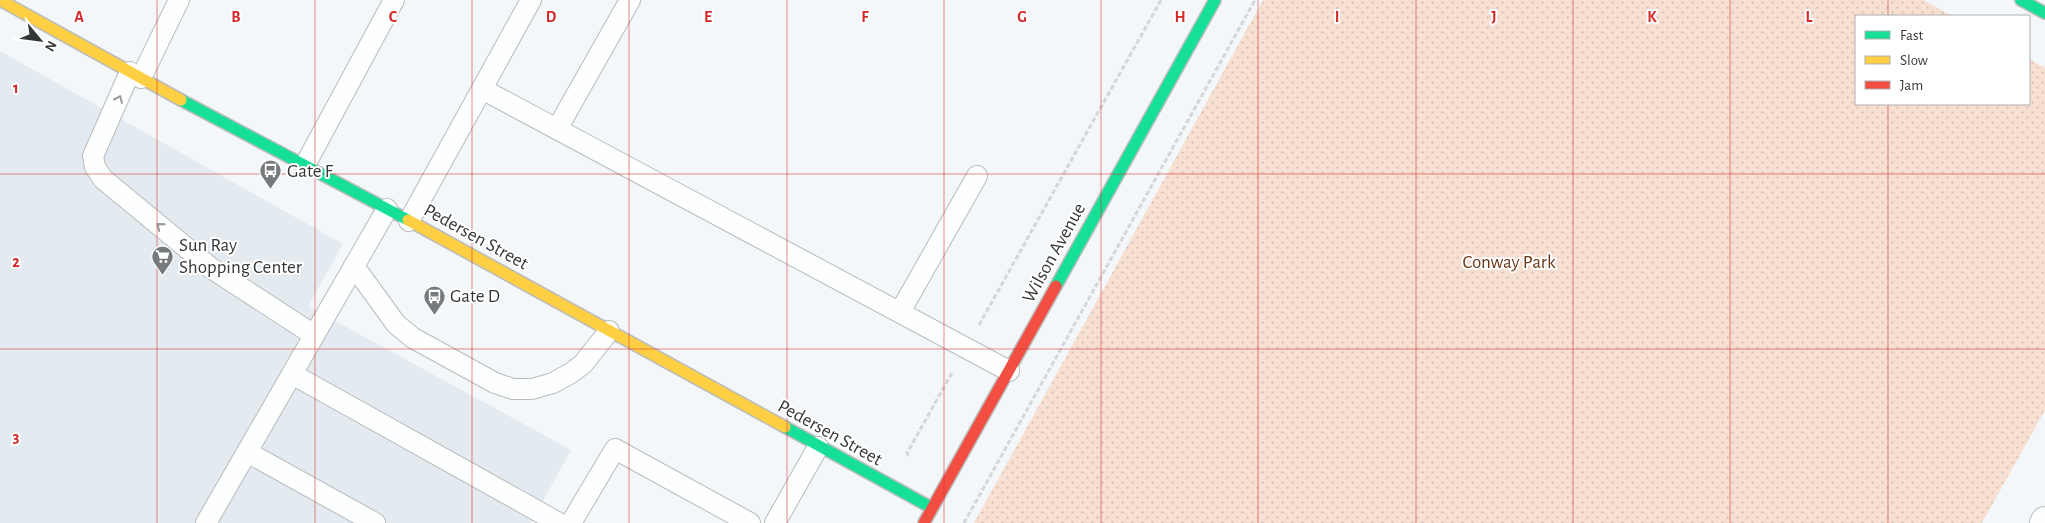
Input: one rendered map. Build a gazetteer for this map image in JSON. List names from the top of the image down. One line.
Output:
{"streets":{"street":["Pedersen Street","Wilson Avenue"]},"crossings":[["Pedersen Street","Wilson Avenue"]],"parks":["Conway Park"],"places":{"bus stop":["Gate F","Gate D"],"supermarket":["Sun Ray Shopping Center"]},"legend":["Fast","Slow","Jam"],"north":"bottom right","grid":{"columns":["A","B","C","D","E","F","G","H","I","J","K","L"],"rows":["1","2","3"]}}
